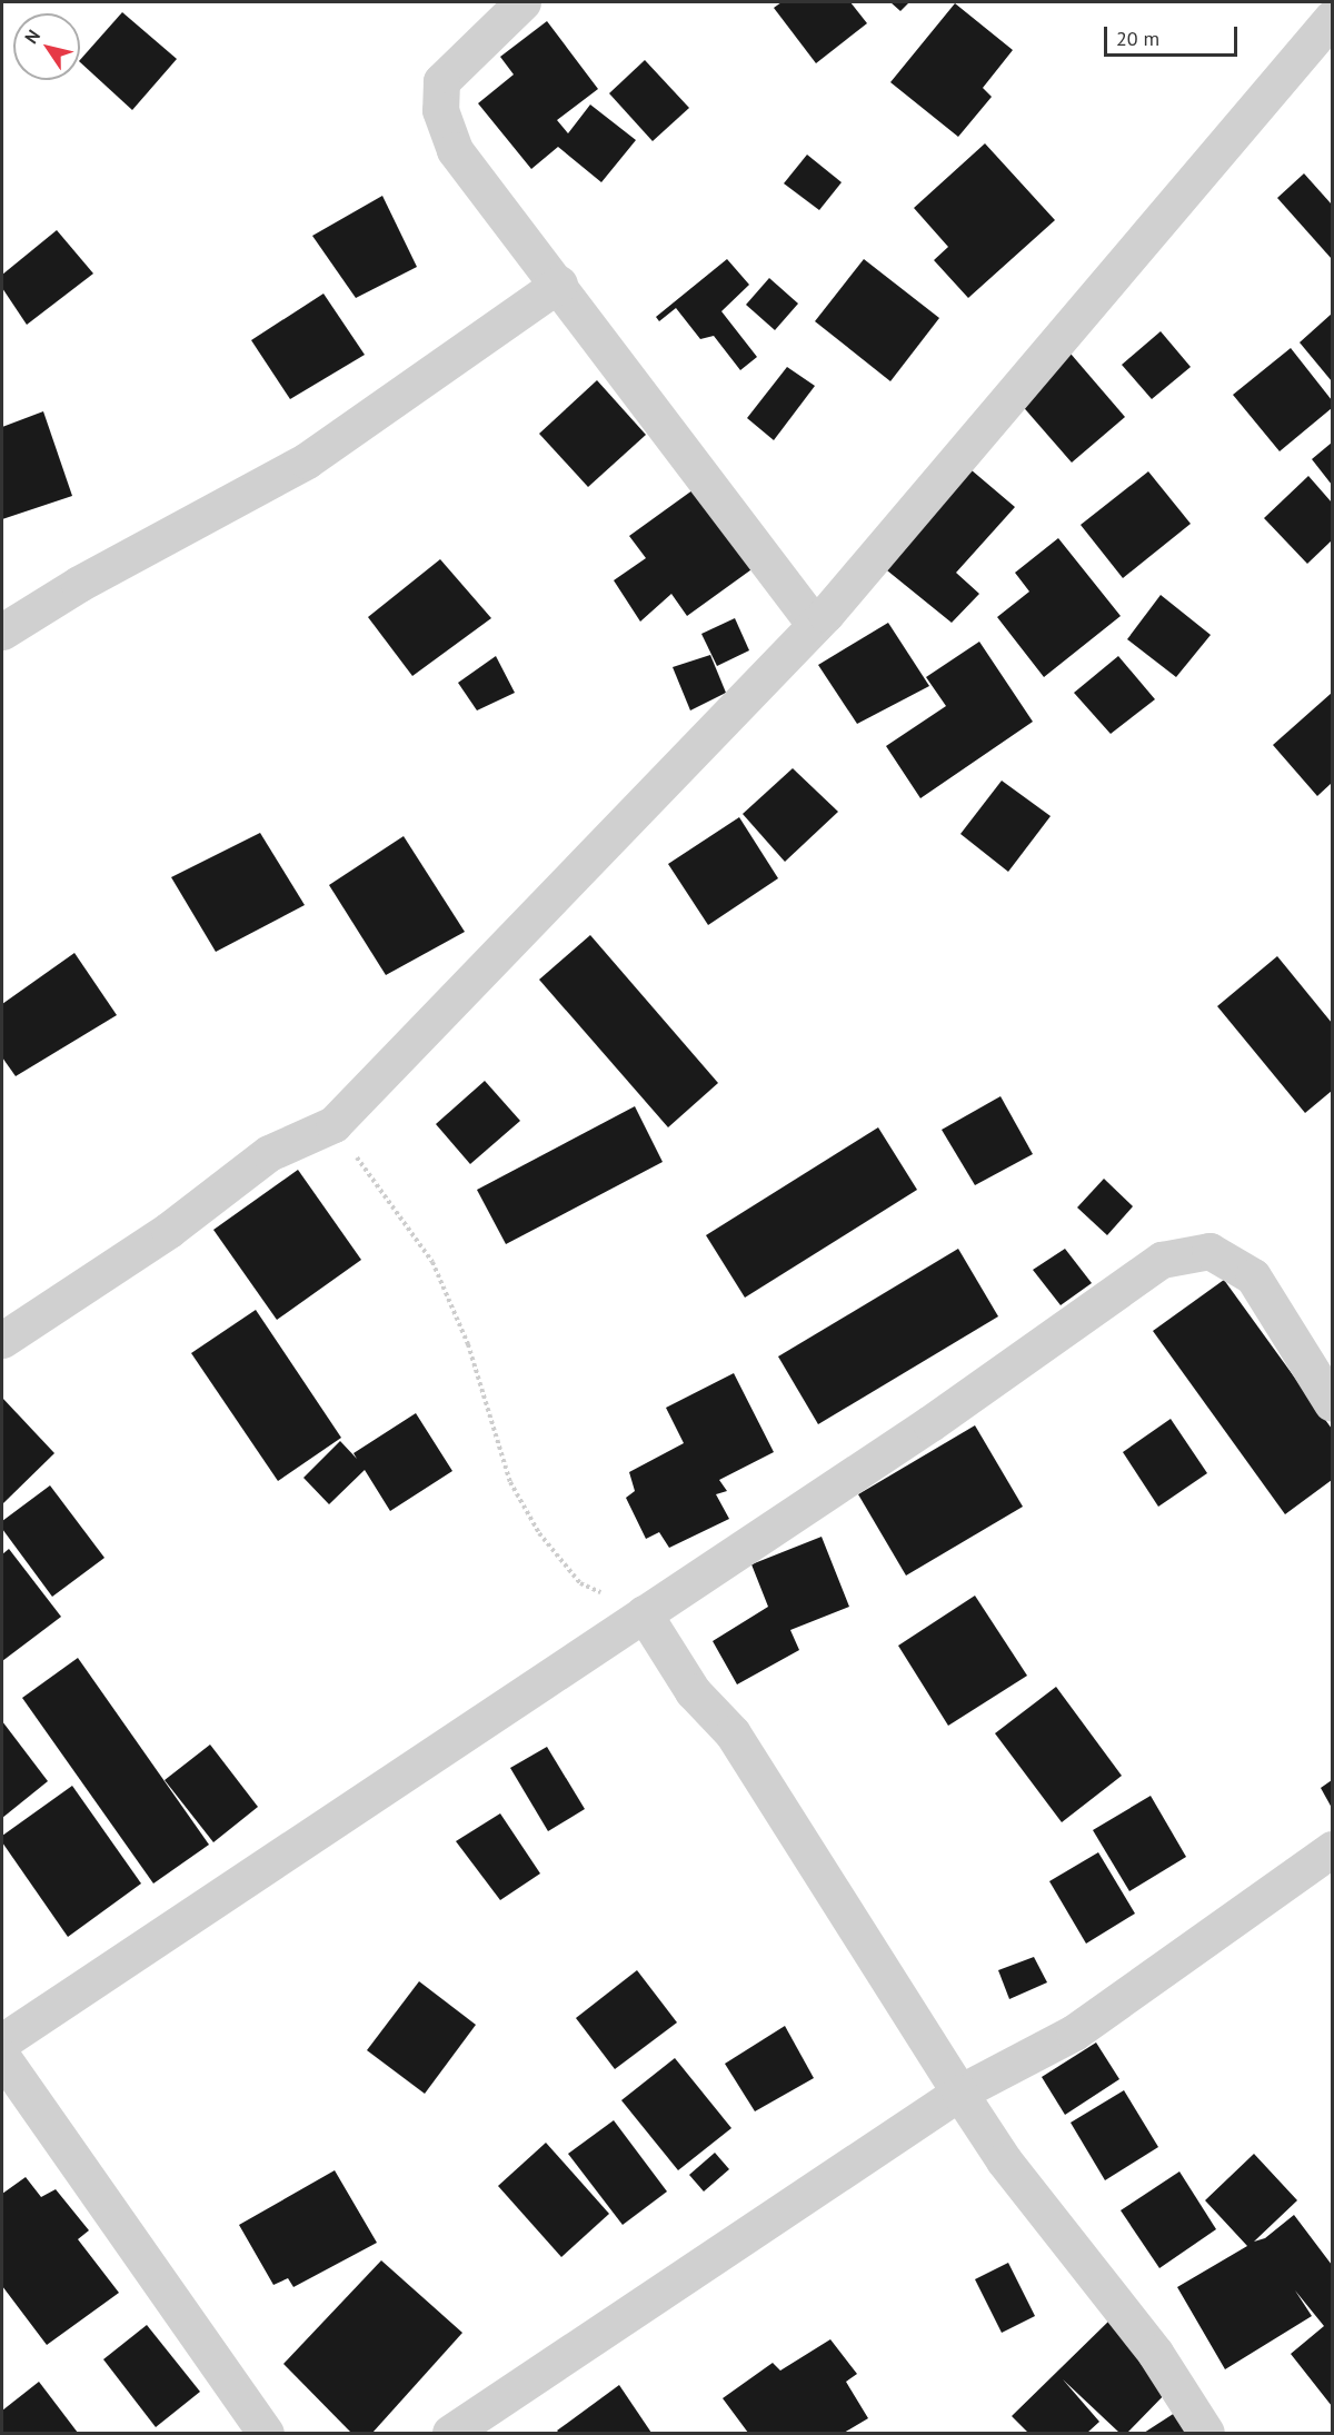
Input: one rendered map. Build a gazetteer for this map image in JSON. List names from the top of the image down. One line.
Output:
{"scale_bar":"20 m","north":"top left"}
